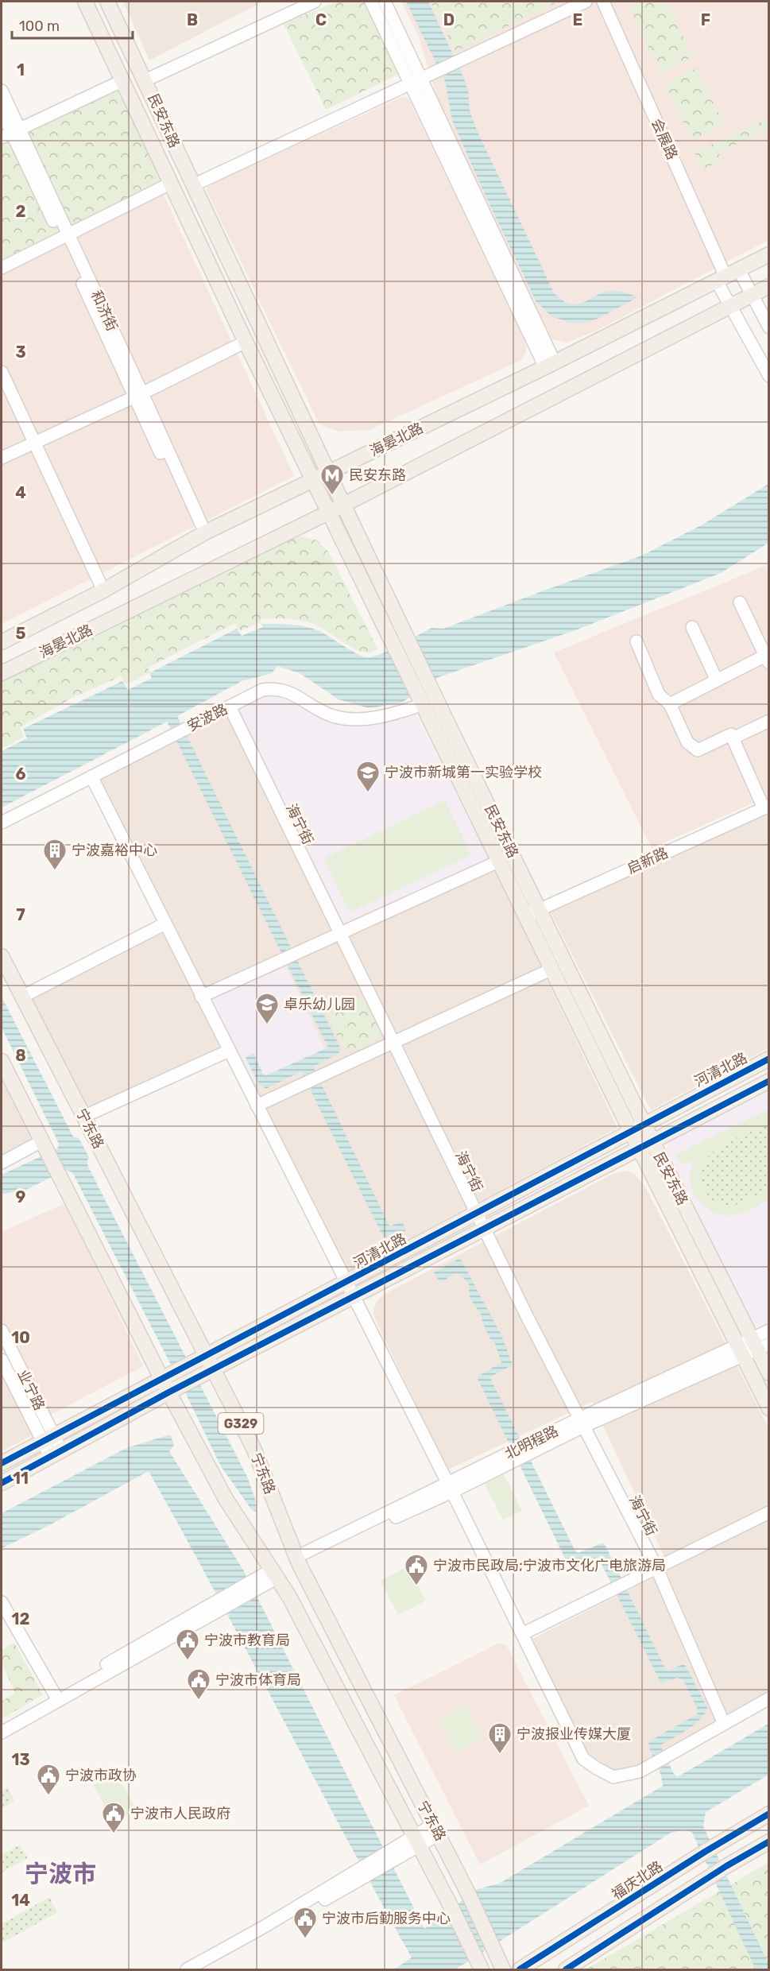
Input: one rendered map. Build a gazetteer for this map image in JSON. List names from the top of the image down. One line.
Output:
{"streets":{"main road":["民安东路","海晏北路","河清北路","宁东路","G329","福庆北路"],"street":["会展路","和济街","安波路","海宁街","启新路","业宁路","北明程路"]},"crossings":[["民安东路","海晏北路"],["民安东路","安波路"],["民安东路","启新路"],["民安东路","河清北路"],["民安东路","北明程路"],["会展路","海晏北路"],["和济街","海晏北路"],["安波路","海宁街"],["海宁街","河清北路"],["海宁街","北明程路"],["河清北路","宁东路"],["河清北路","业宁路"],["宁东路","北明程路"]],"districts":["宁波市"],"places":{"metro station":["民安东路"],"school or university":["宁波市新城第一实验学校","卓乐幼儿园"],"building":["宁波嘉裕中心","宁波报业传媒大厦"],"public building":["宁波市民政局;宁波市文化广电旅游局","宁波市教育局","宁波市体育局","宁波市政协","宁波市人民政府","宁波市后勤服务中心"]},"scale_bar":"100 m","grid":{"columns":["B","C","D","E","F"],"rows":["1","2","3","4","5","6","7","8","9","10","11","12","13","14"]}}
